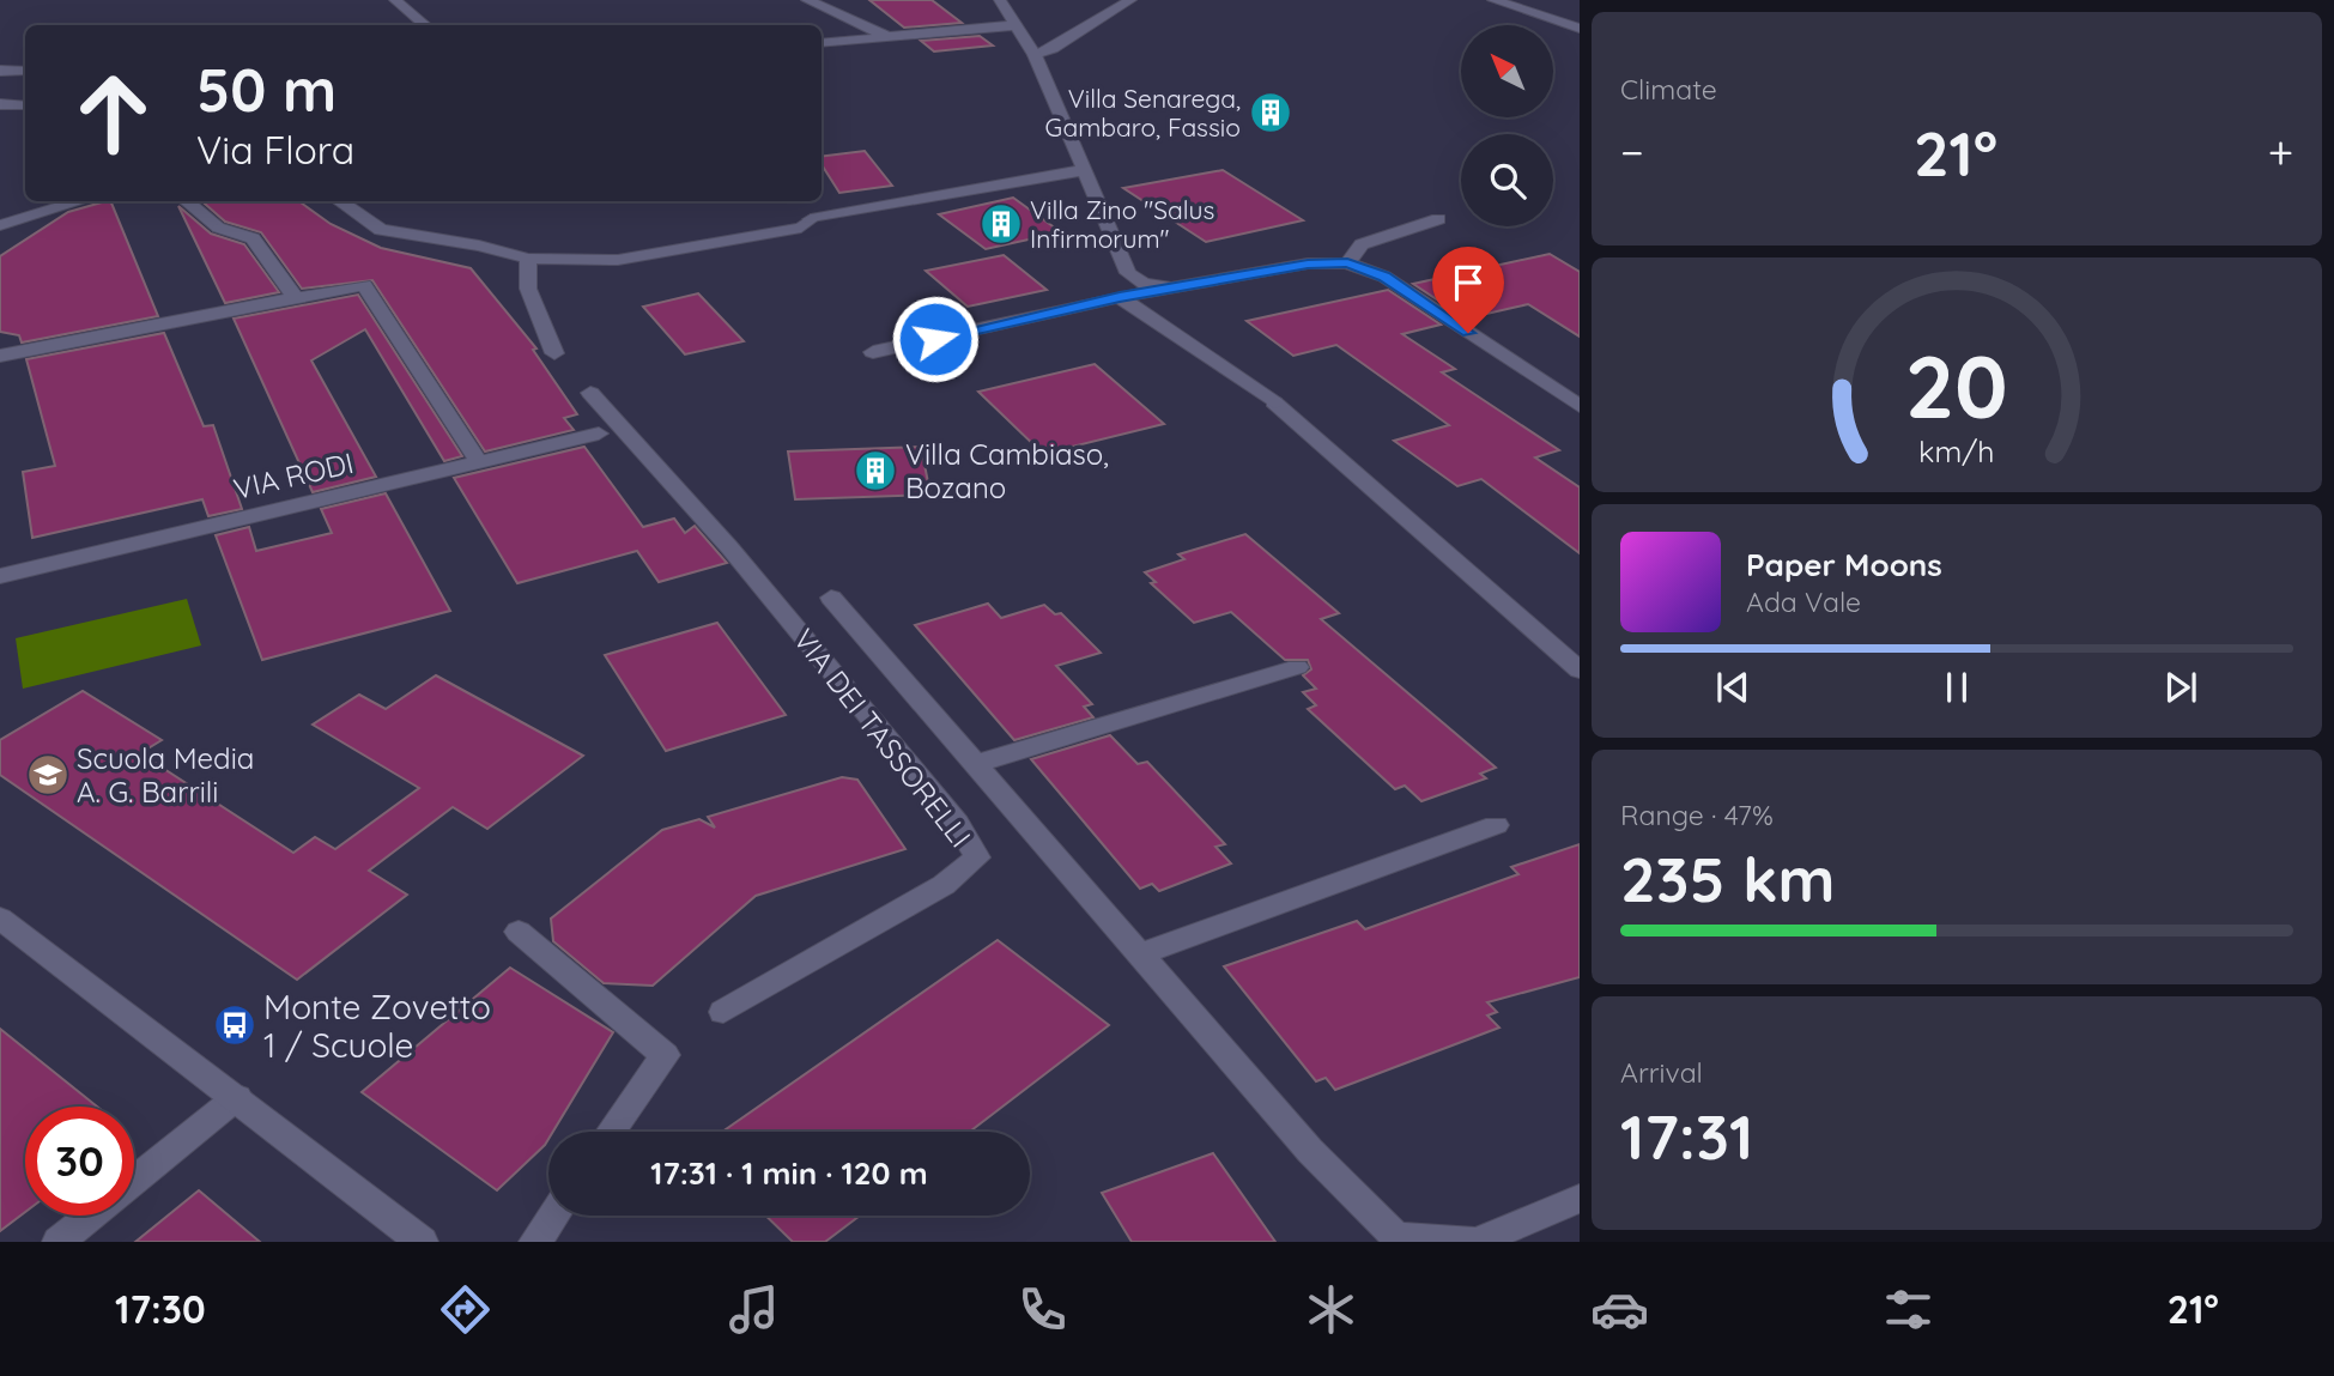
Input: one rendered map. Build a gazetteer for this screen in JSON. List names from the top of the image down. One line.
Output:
{"streets":{"street":["VIA RODI","VIA DEI TASSORELLI"]},"places":{"building":["Villa Senarega, Gambaro, Fassio","Villa Zino \"Salus Infirmorum\"","Villa Cambiaso, Bozano"],"school or university":["Scuola Media A. G. Barrili"],"bus stop":["Monte Zovetto 1 / Scuole"]},"north":"top left","page":{"tile":["Climate",["Range · 47%","235 km"],["Arrival","17:31"]],"turn":["50 m","Via Flora"],"heat":["−","21°","+"],"song":["Paper Moons","Ada Vale"],"limit":"30","trip":"17:31 · 1 min · 120 m","tabs":["17:30","21°"],"gauge":["20","km/h"]}}
